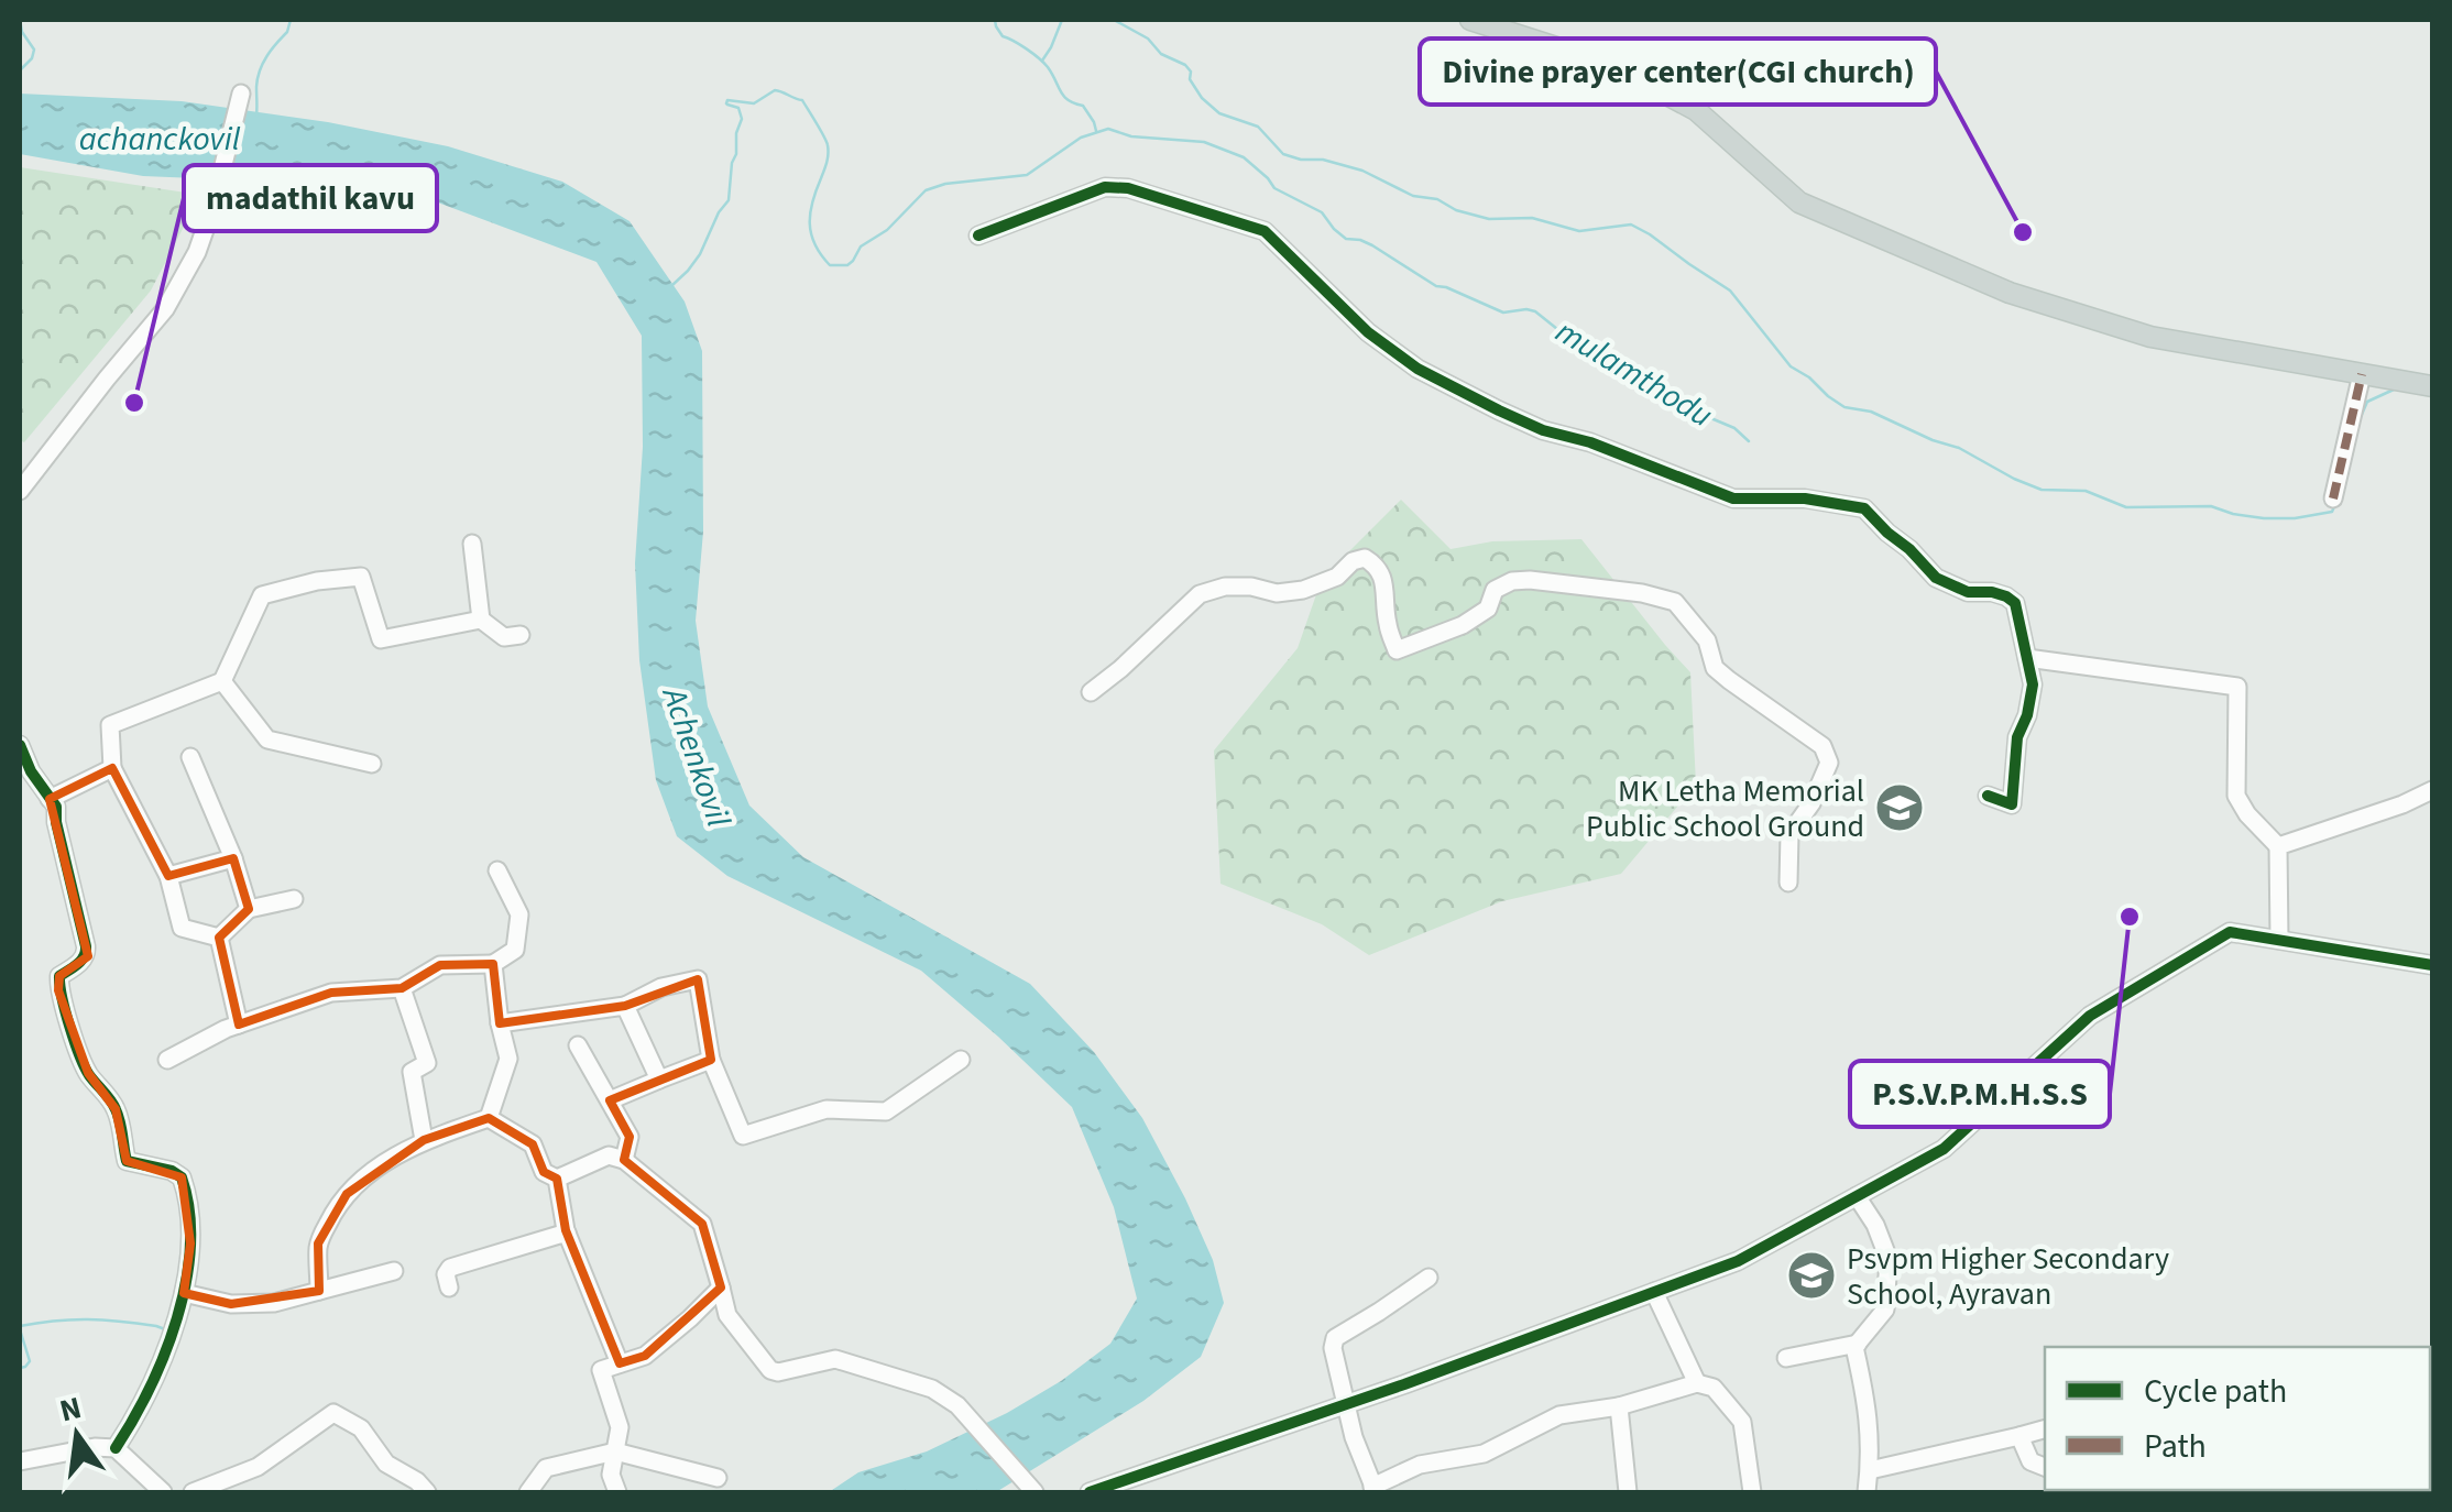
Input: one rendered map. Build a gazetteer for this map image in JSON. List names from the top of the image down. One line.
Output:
{"water":["achanckovil","mulamthodu","Achenkovil"],"places":{"other":["Divine prayer center(CGI church)","madathil kavu","P.S.V.P.M.H.S.S"],"school or university":["MK Letha Memorial Public School Ground","Psvpm Higher Secondary School, Ayravan"]},"legend":["Cycle path","Path"],"north":"top"}
